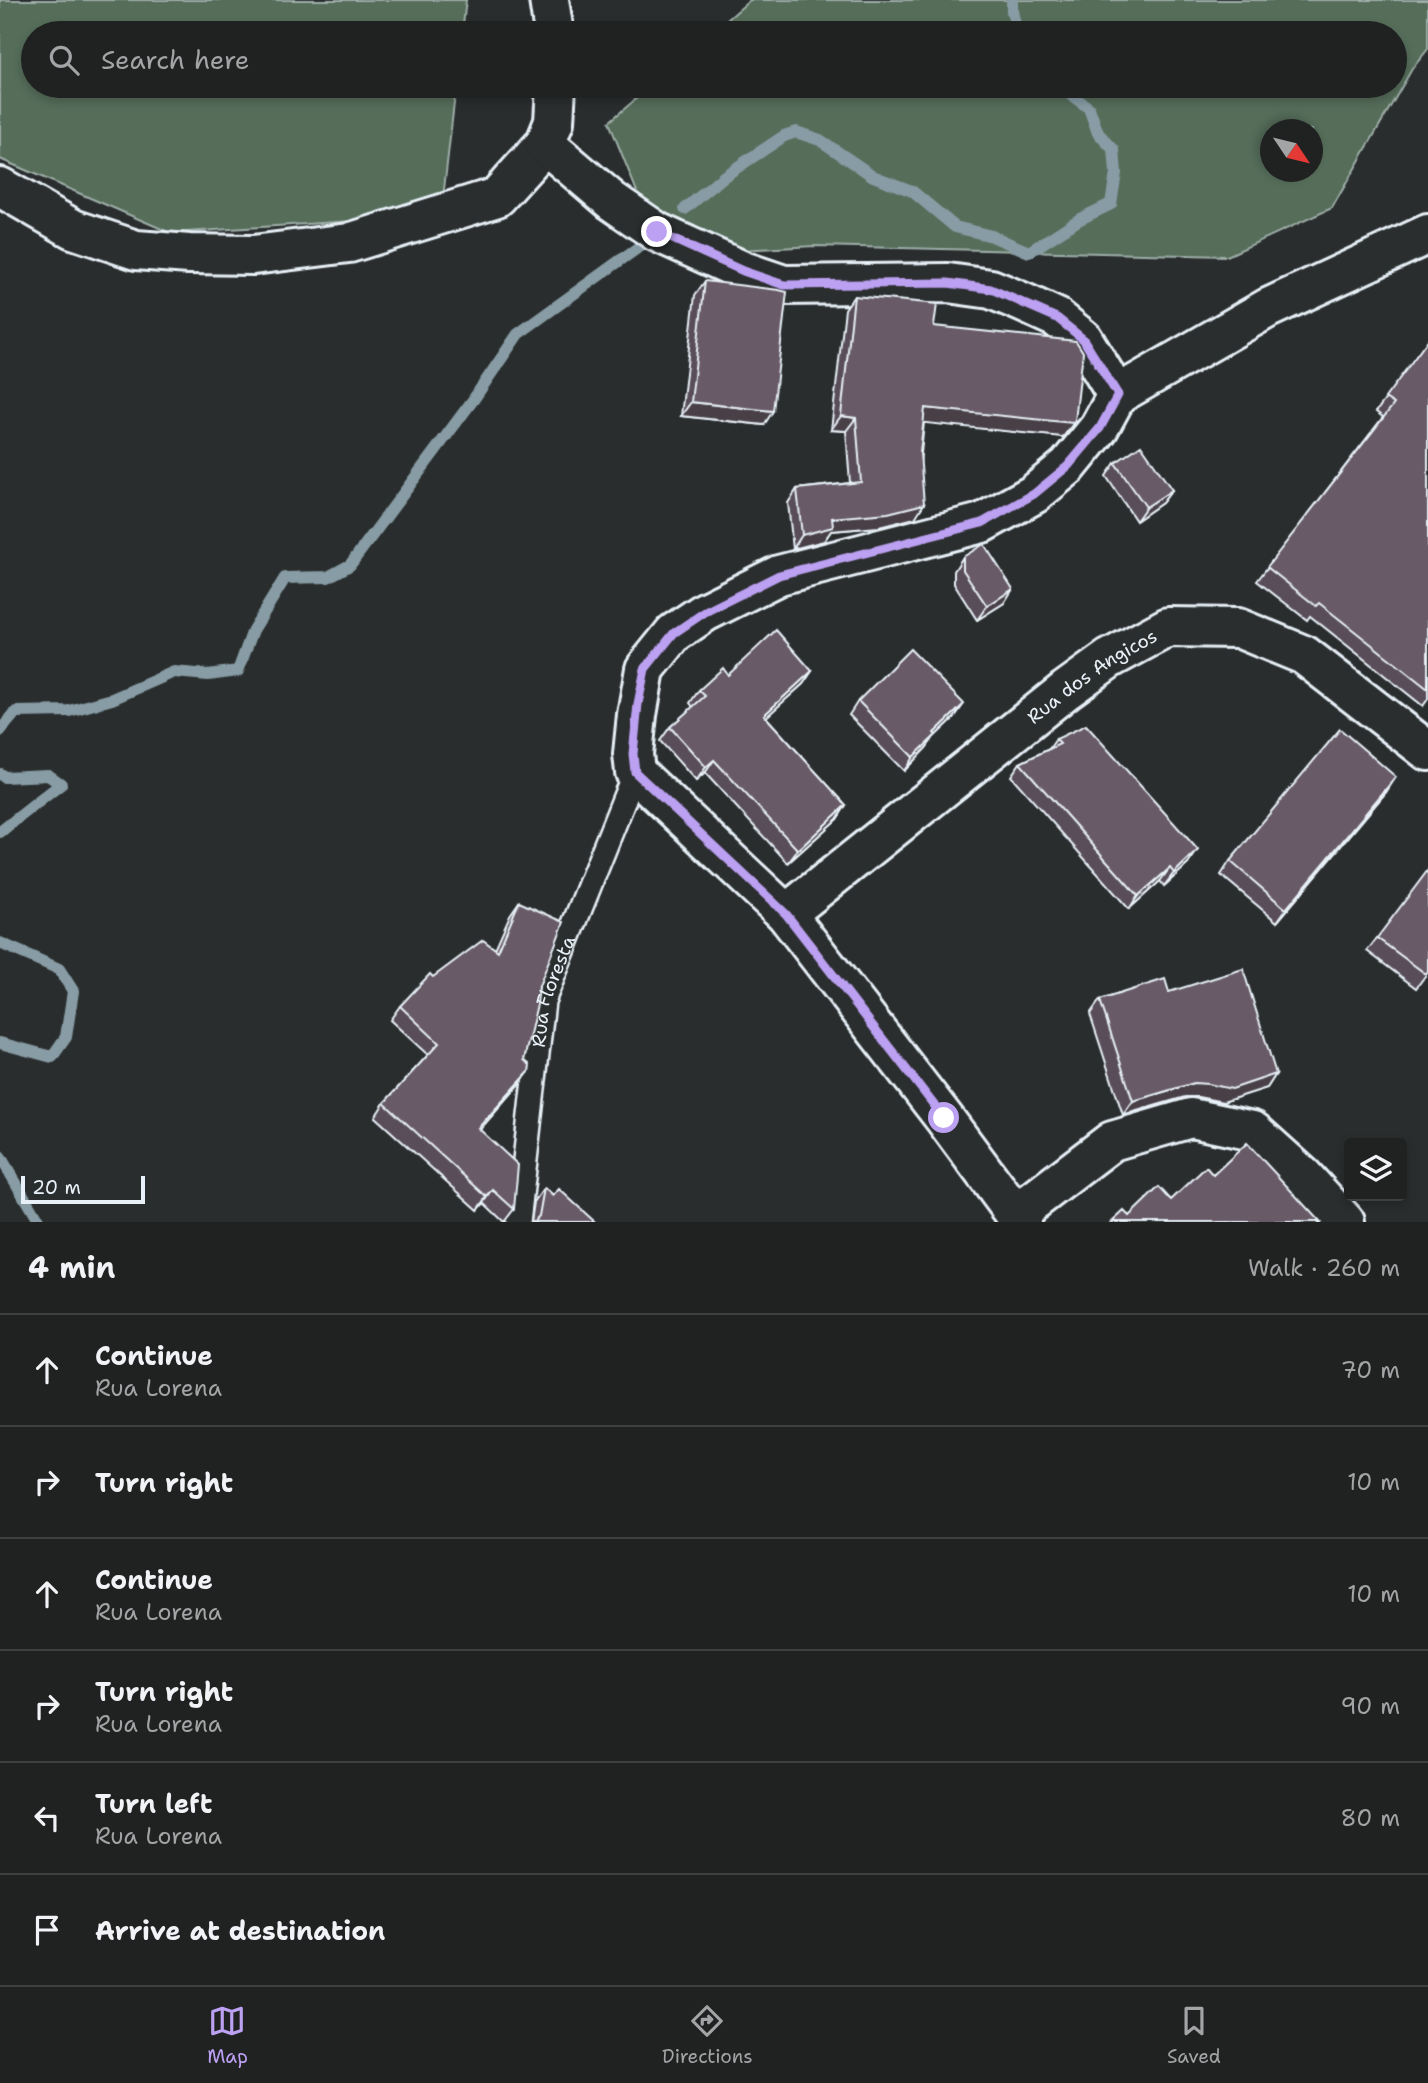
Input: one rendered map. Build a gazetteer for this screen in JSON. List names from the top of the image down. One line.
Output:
{"streets":{"street":["Rua dos Angicos"],"lane":["Rua Floresta"]},"scale_bar":"20 m","north":"bottom right","page":{"search":"Search here","scale":"20 m","heading":["4 min","Walk · 260 m"],"list":[["Continue","Rua Lorena","70 m"],["Turn right","10 m"],["Continue","Rua Lorena","10 m"],["Turn right","Rua Lorena","90 m"],["Turn left","Rua Lorena","80 m"],"Arrive at destination"],"nav":["Map","Directions","Saved"]}}
